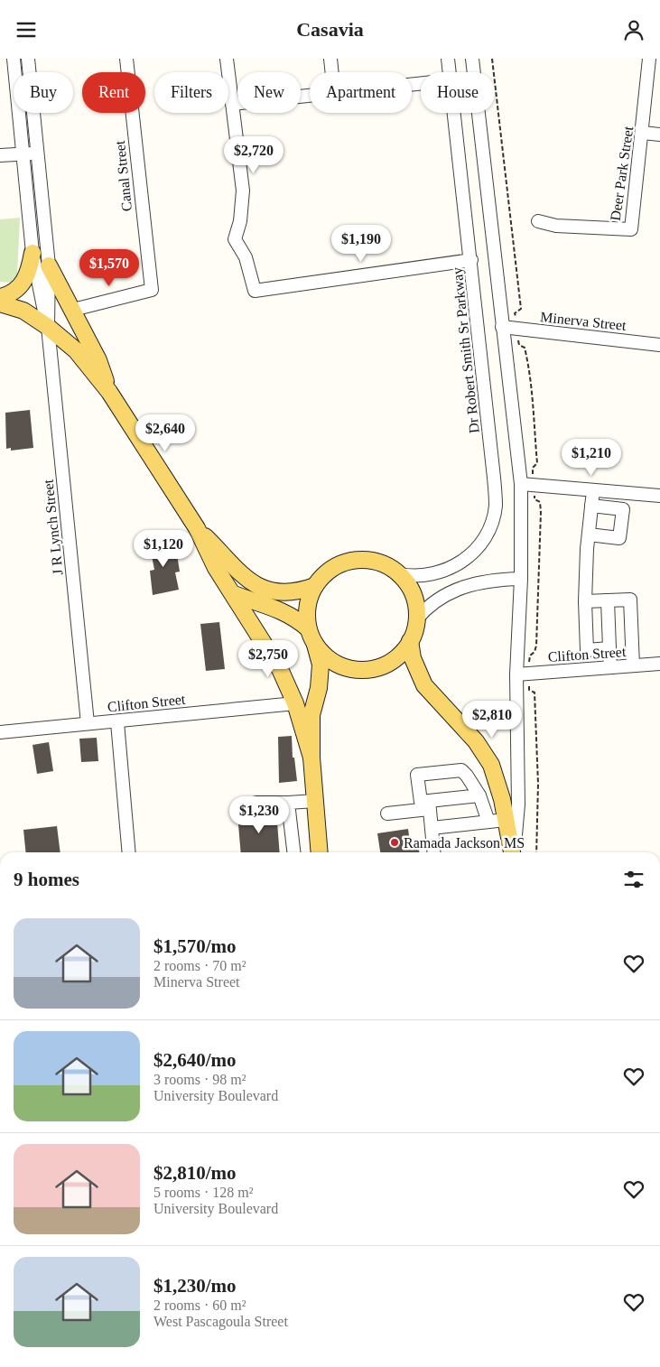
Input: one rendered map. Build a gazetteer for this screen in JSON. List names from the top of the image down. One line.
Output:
{"streets":{"street":["Deer Park Street","Canal Street","Minerva Street","Dr Robert Smith Sr Parkway","J R Lynch Street","Clifton Street"]},"crossings":[["J R Lynch Street","Clifton Street"]],"places":["Ramada Jackson MS"],"page":{"header":"Casavia","chip":["Buy","Rent","Filters","New","Apartment","House"],"price":["$2,720","$1,190","$1,570","$2,640","$1,210","$1,120","$2,750","$2,810","$1,230"],"heading":"9 homes","list":[{"name":"$1,570/mo","note":"2 rooms · 70 m² · Minerva Street"},{"name":"$2,640/mo","note":"3 rooms · 98 m² · University Boulevard"},{"name":"$2,810/mo","note":"5 rooms · 128 m² · University Boulevard"},{"name":"$1,230/mo","note":"2 rooms · 60 m² · West Pascagoula Street"}]}}
